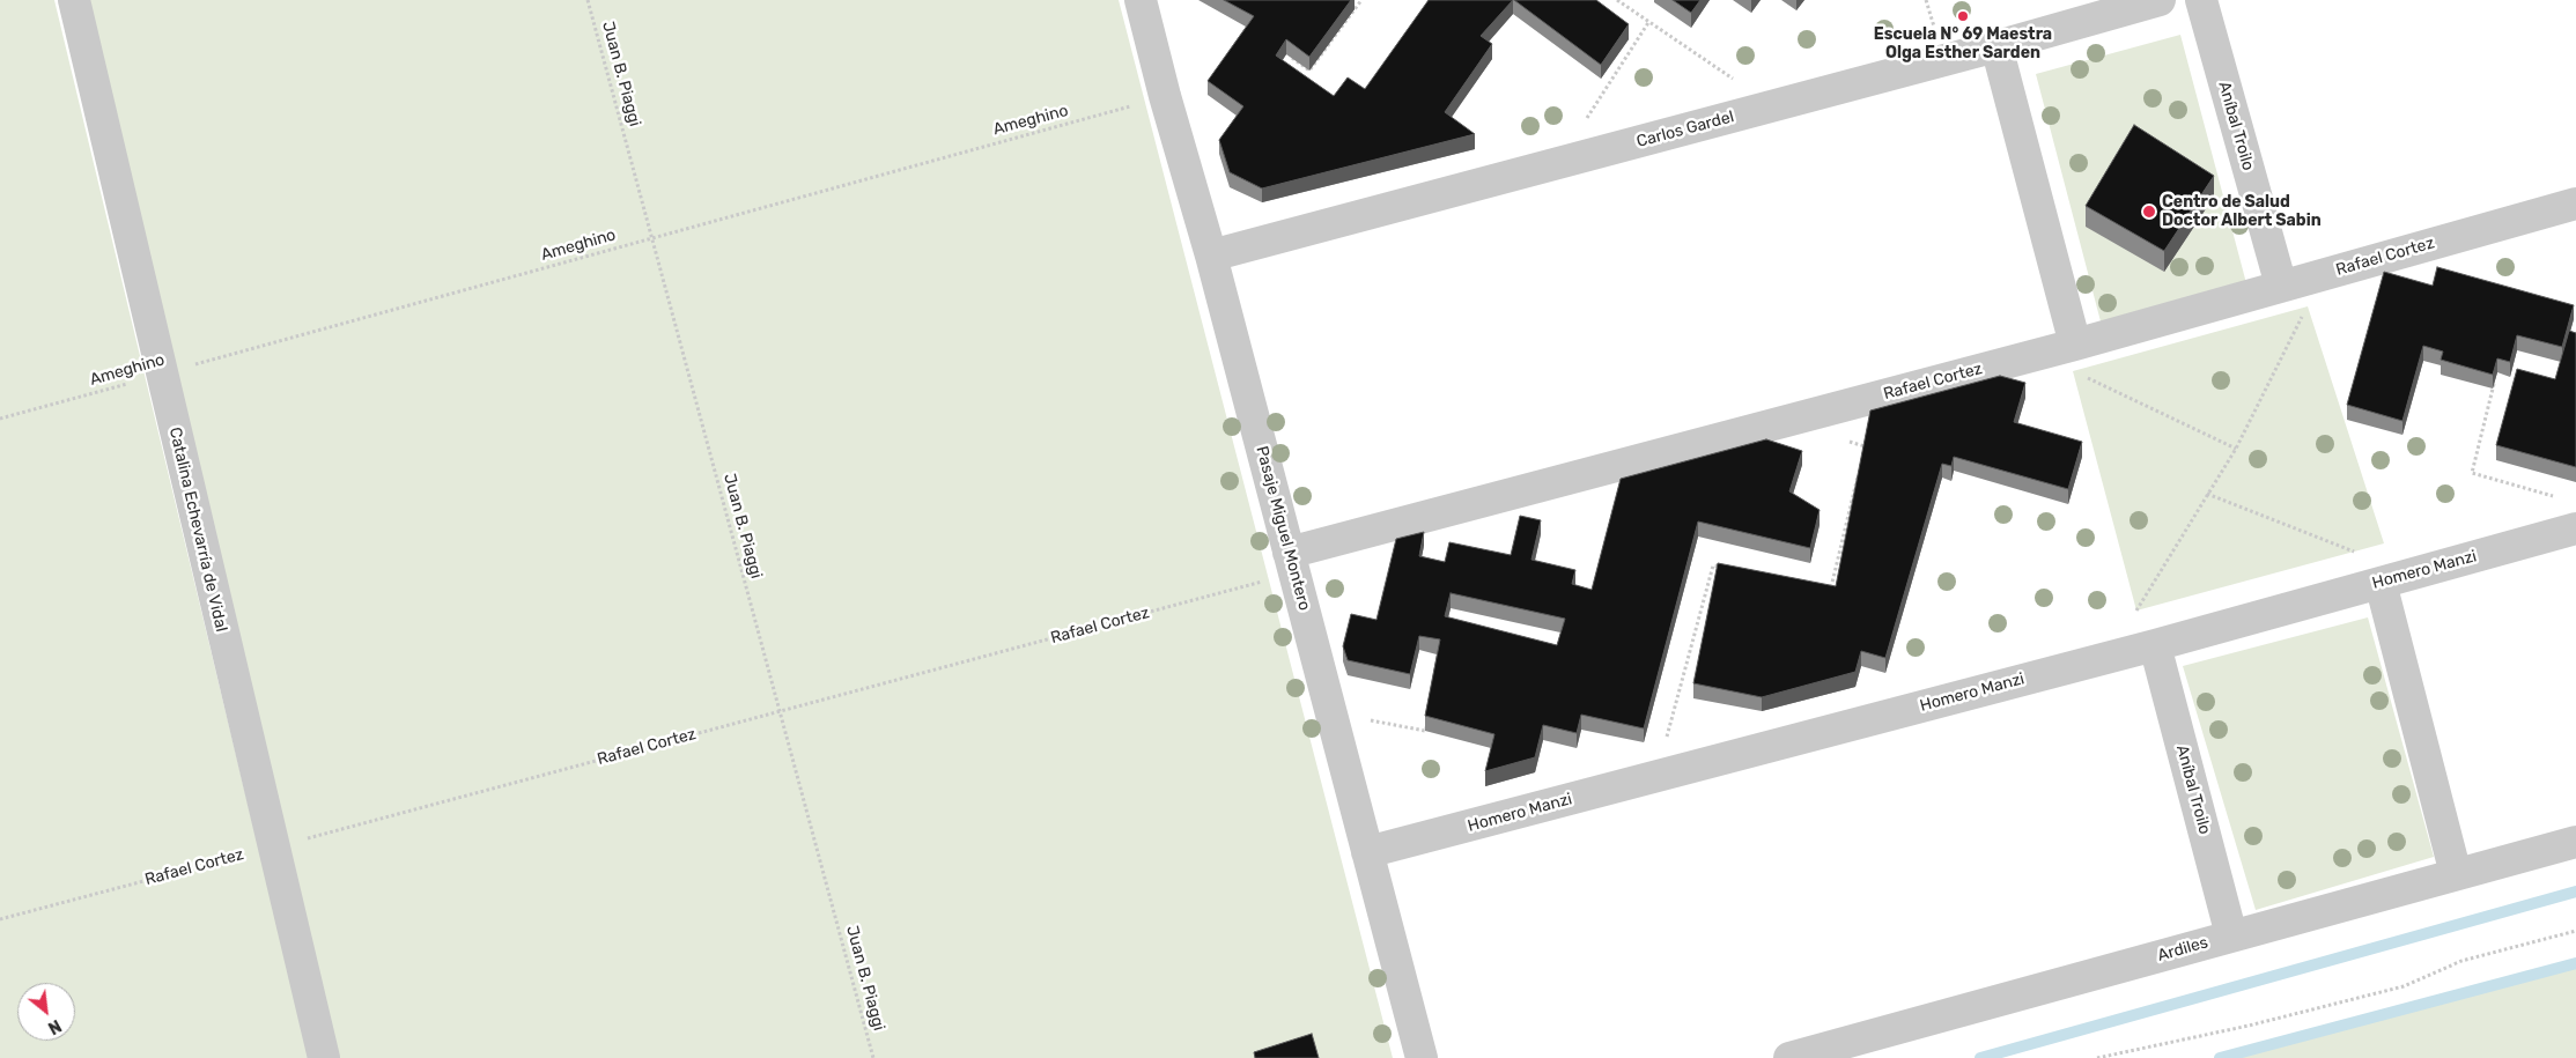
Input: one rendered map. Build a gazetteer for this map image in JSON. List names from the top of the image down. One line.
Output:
{"streets":{"street":["Aníbal Troilo","Carlos Gardel","Rafael Cortez","Pasaje Miguel Montero","Catalina Echevarría de Vidal","Homero Manzi","Ardiles"],"path":["Juan B. Piaggi","Ameghino"]},"crossings":[["Juan B. Piaggi","Ameghino"],["Juan B. Piaggi","Rafael Cortez"],["Ameghino","Pasaje Miguel Montero"],["Ameghino","Catalina Echevarría de Vidal"],["Aníbal Troilo","Rafael Cortez"],["Aníbal Troilo","Homero Manzi"],["Aníbal Troilo","Ardiles"],["Carlos Gardel","Pasaje Miguel Montero"],["Rafael Cortez","Pasaje Miguel Montero"],["Rafael Cortez","Catalina Echevarría de Vidal"],["Pasaje Miguel Montero","Homero Manzi"]],"places":["Escuela N° 69 Maestra Olga Esther Sarden","Centro de Salud Doctor Albert Sabin"],"north":"bottom right"}
